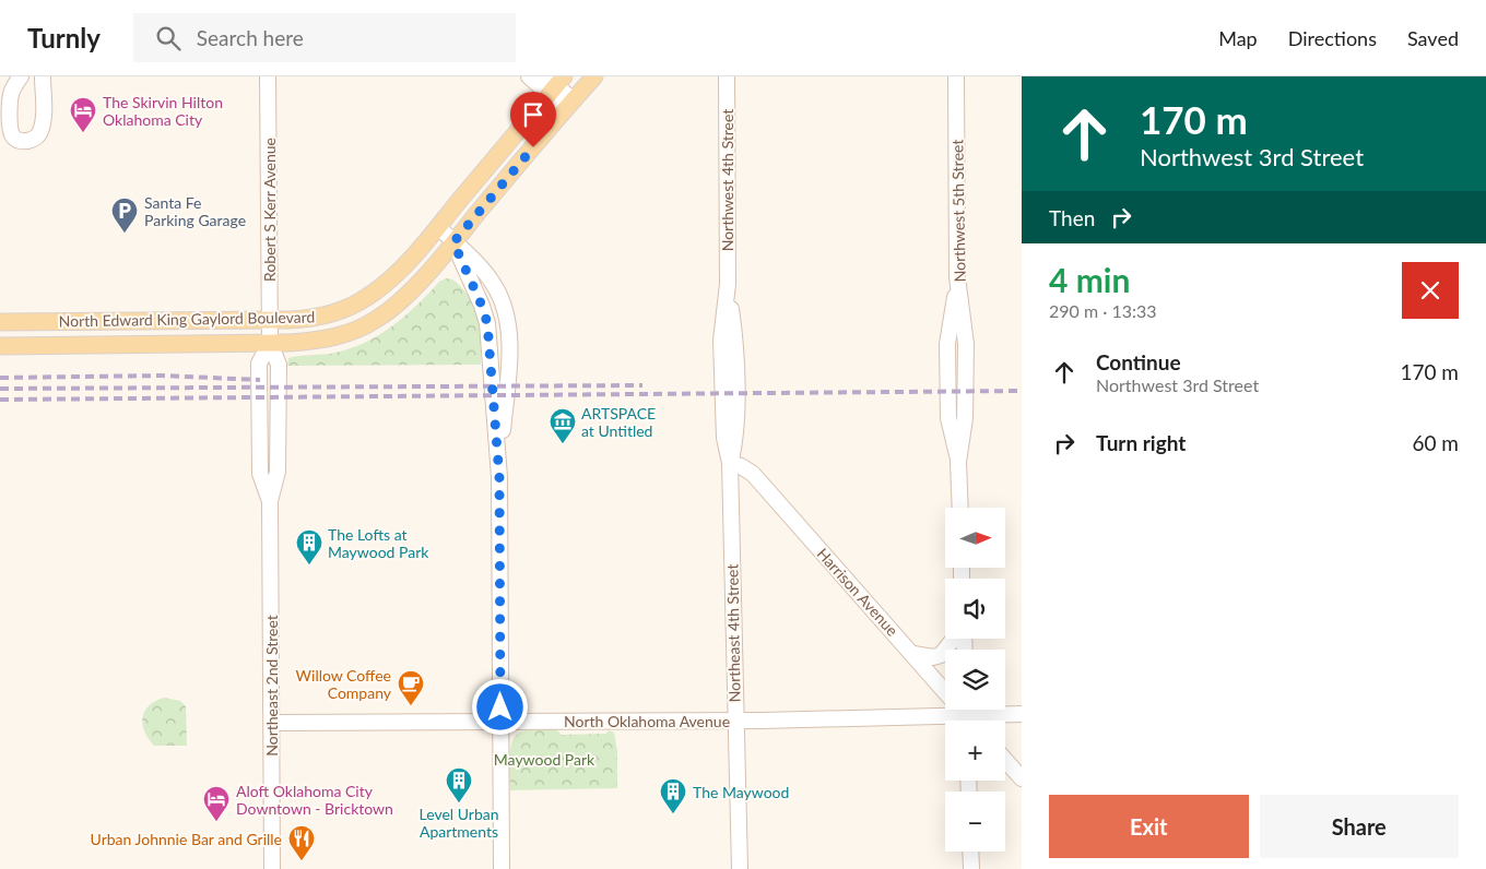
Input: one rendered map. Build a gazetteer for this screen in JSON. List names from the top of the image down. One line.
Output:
{"streets":{"main road":["North Edward King Gaylord Boulevard"],"street":["Northwest 4th Street","Robert S Kerr Avenue","Northwest 5th Street","Harrison Avenue","Northeast 4th Street","Northeast 2nd Street","North Oklahoma Avenue"]},"crossings":[["Northwest 4th Street","Harrison Avenue"],["Northwest 4th Street","Northeast 4th Street"],["Robert S Kerr Avenue","North Edward King Gaylord Boulevard"],["Robert S Kerr Avenue","Northeast 2nd Street"],["North Edward King Gaylord Boulevard","Northeast 2nd Street"],["Harrison Avenue","Northeast 4th Street"],["Northeast 4th Street","North Oklahoma Avenue"],["Northeast 2nd Street","North Oklahoma Avenue"]],"parks":["Maywood Park"],"places":{"hotel":["The Skirvin Hilton Oklahoma City","Aloft Oklahoma City Downtown - Bricktown"],"parking":["Santa Fe Parking Garage"],"museum":["ARTSPACE at Untitled"],"building":["The Lofts at Maywood Park","Level Urban Apartments","The Maywood"],"cafe":["Willow Coffee Company"],"restaurant":["Urban Johnnie Bar and Grille"]},"north":"right","page":{"header":"Turnly","search":"Search here","nav":["Map","Directions","Saved"],"turn":["170 m","Northwest 3rd Street"],"then":"Then","heading":["4 min","290 m · 13:33"],"list":[{"name":"Continue","note":"Northwest 3rd Street","value":"170 m"},{"name":"Turn right","value":"60 m"}],"map_buttons":["+","−"],"buttons":["Exit","Share"]}}
